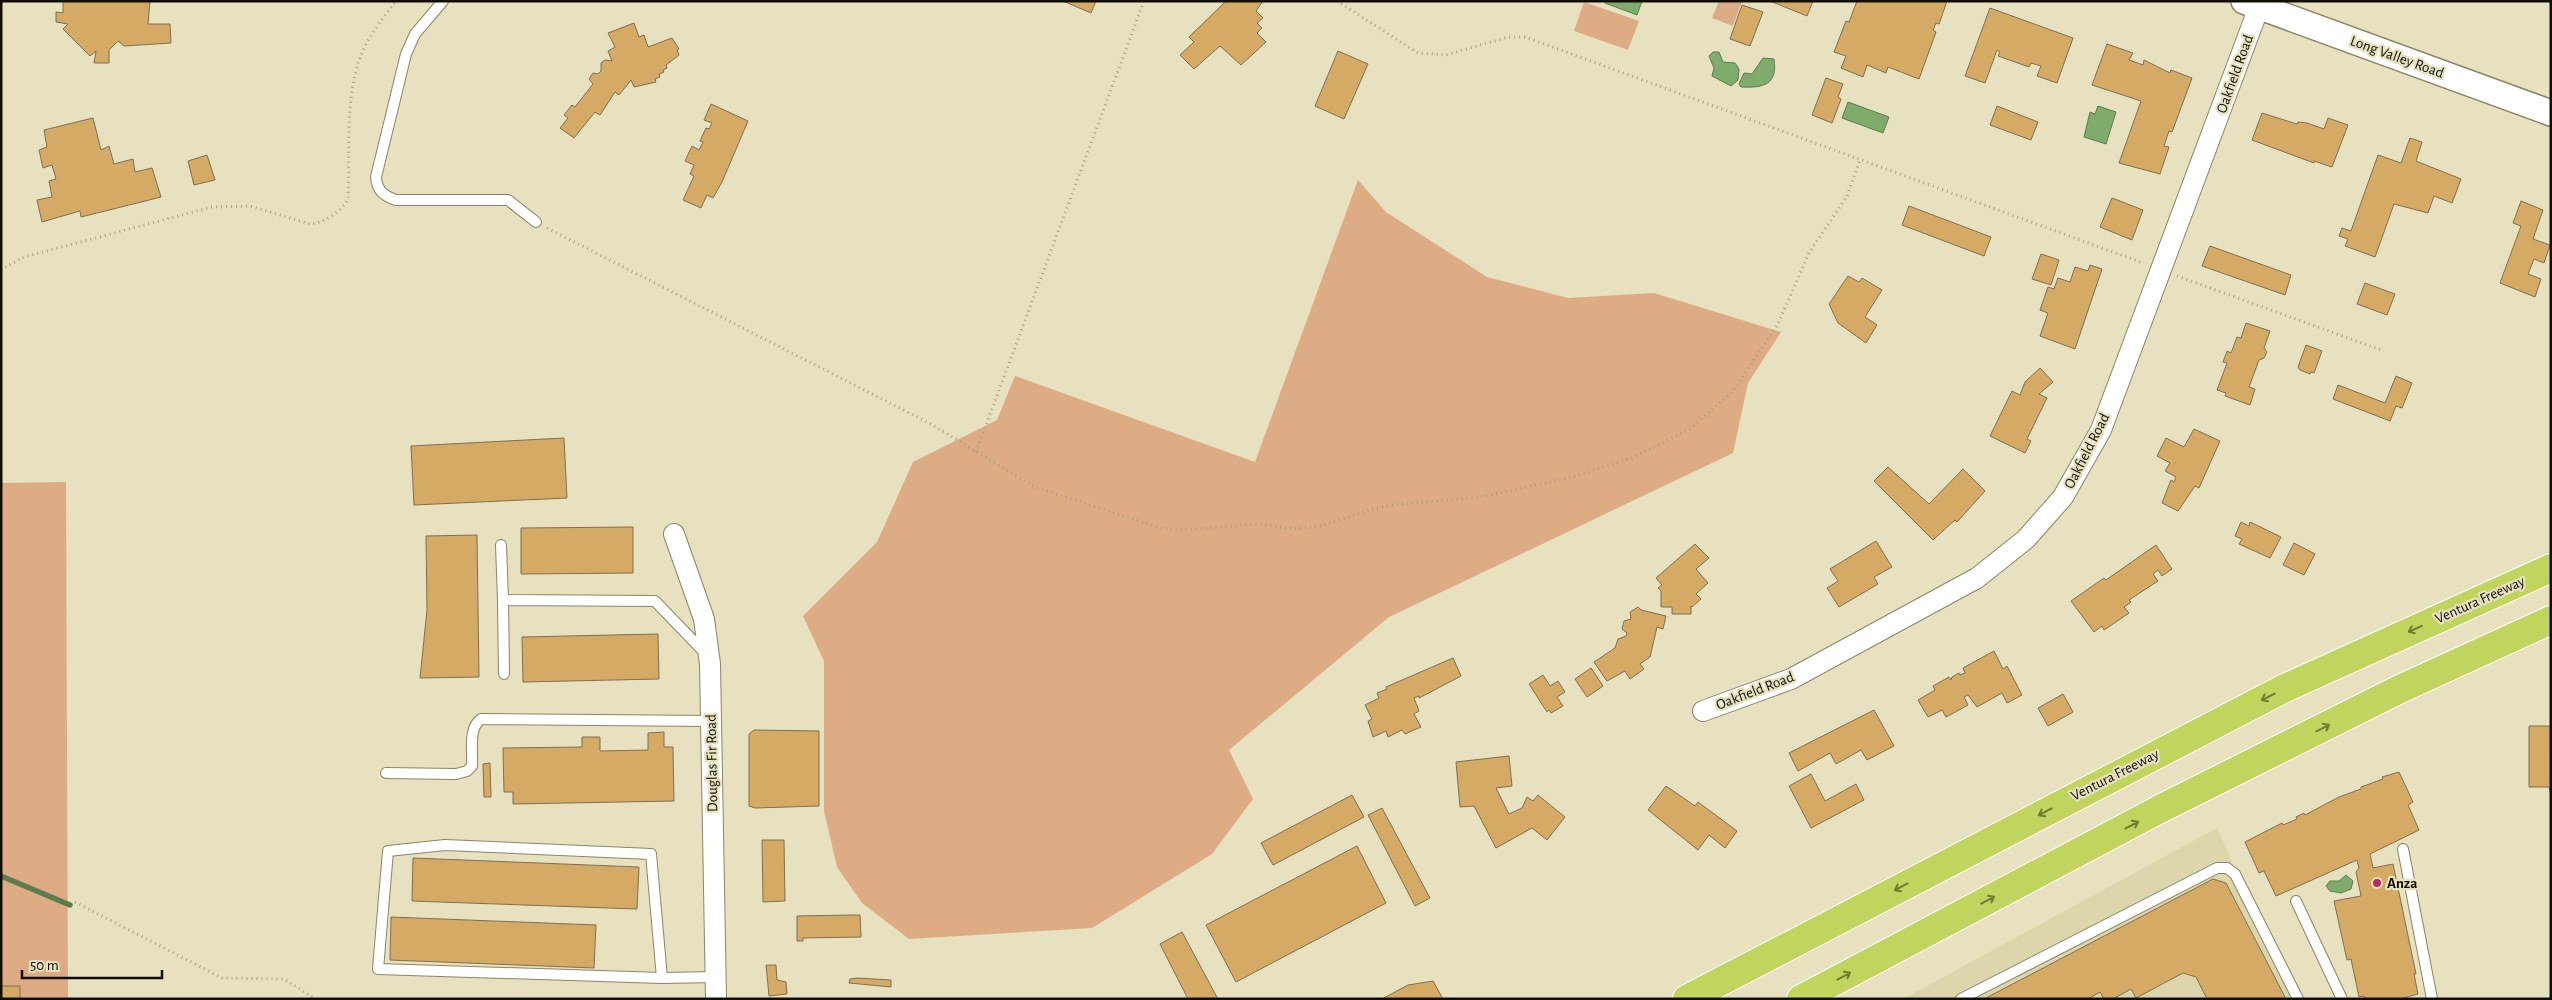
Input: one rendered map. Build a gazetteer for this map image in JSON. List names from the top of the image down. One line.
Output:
{"streets":{"highway":["Ventura Freeway"],"street":["Long Valley Road","Oakfield Road","Douglas Fir Road"]},"crossings":[["Long Valley Road","Oakfield Road"]],"places":["Anza"],"scale_bar":"50 m"}
